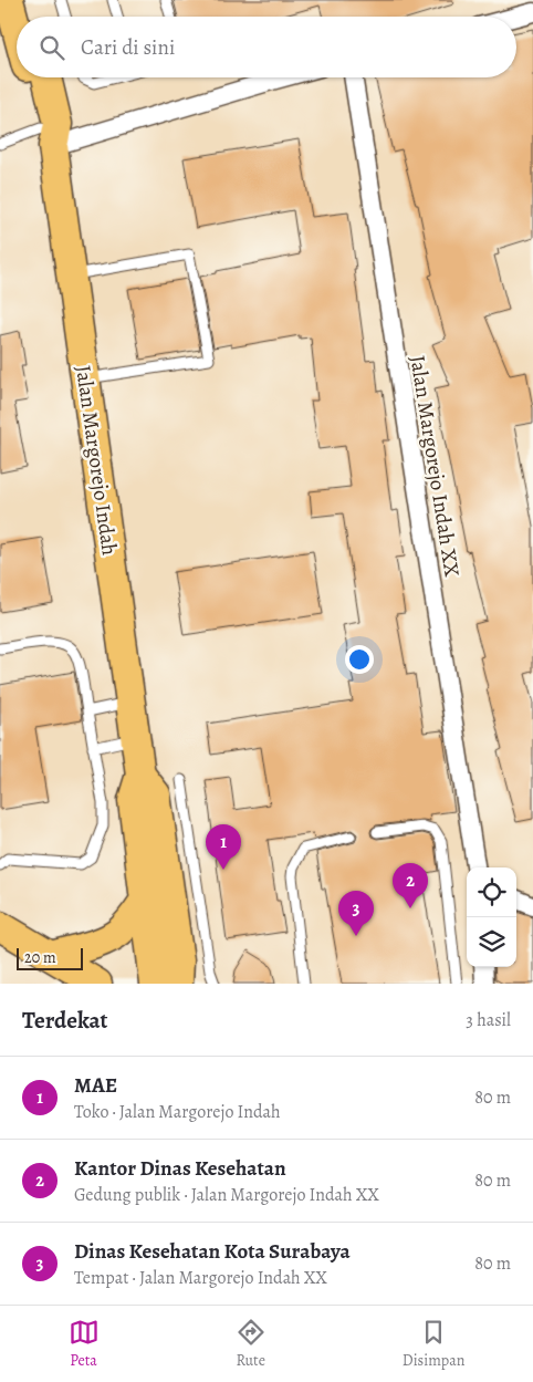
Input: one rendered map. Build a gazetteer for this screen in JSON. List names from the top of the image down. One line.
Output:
{"streets":{"main road":["Jalan Margorejo Indah"],"street":["Jalan Margorejo Indah XX"]},"scale_bar":"20 m","page":{"search":"Cari di sini","pins":["1","2","3"],"scale":"20 m","heading":["Terdekat","3 hasil"],"list":[{"mark":"1","name":"MAE","note":"Toko · Jalan Margorejo Indah","value":"80 m"},{"mark":"2","name":"Kantor Dinas Kesehatan","note":"Gedung publik · Jalan Margorejo Indah XX","value":"80 m"},{"mark":"3","name":"Dinas Kesehatan Kota Surabaya","note":"Tempat · Jalan Margorejo Indah XX","value":"80 m"}],"nav":["Peta","Rute","Disimpan"]}}
